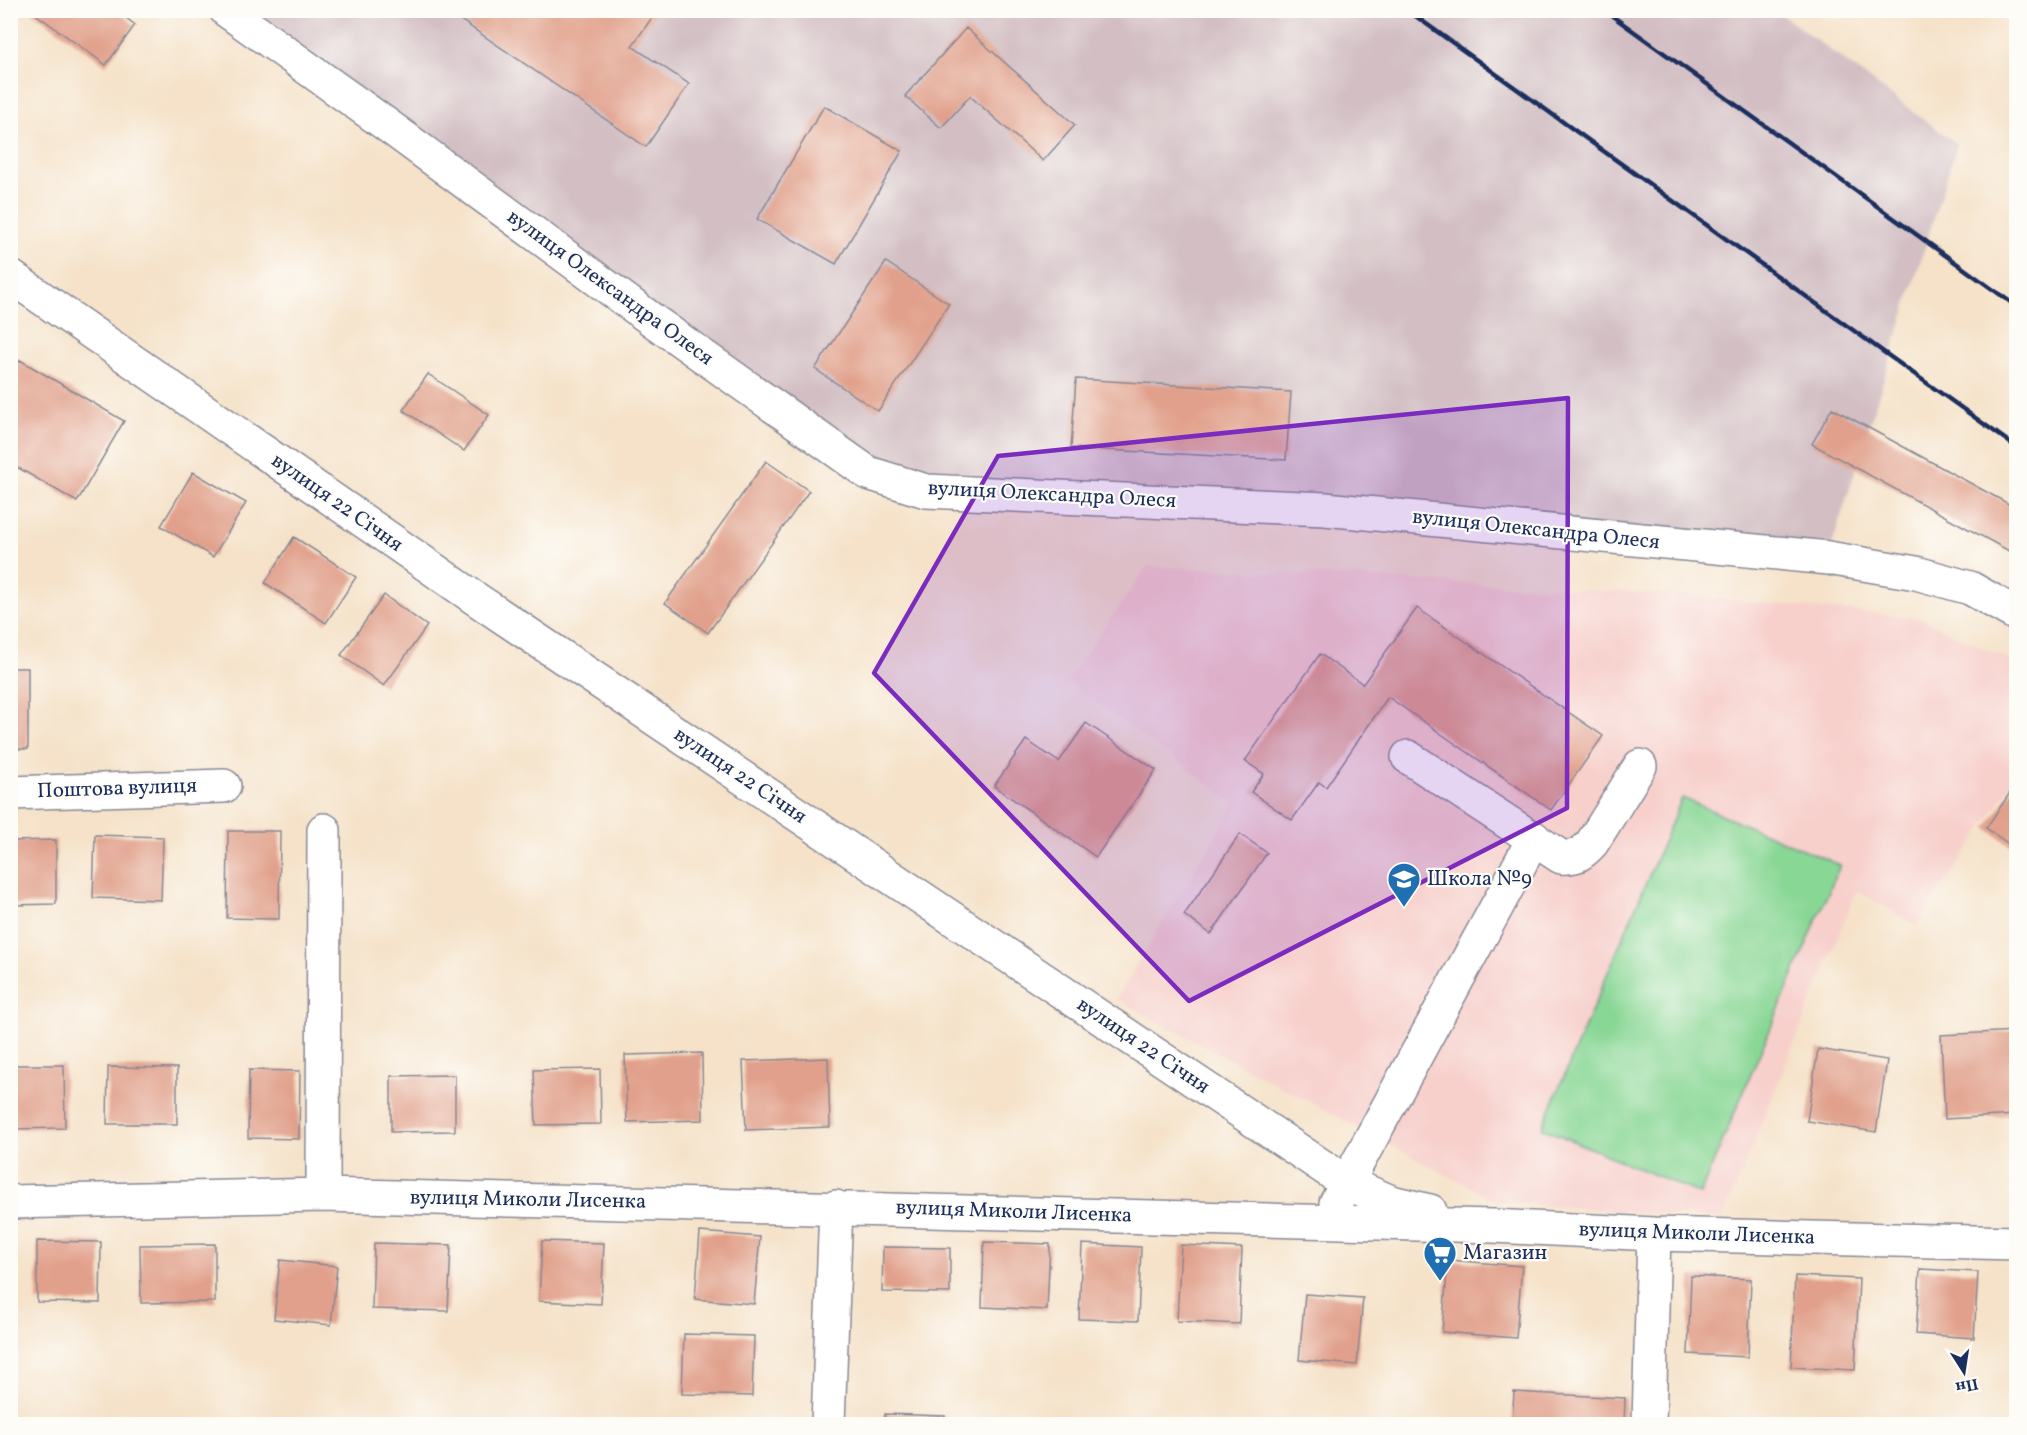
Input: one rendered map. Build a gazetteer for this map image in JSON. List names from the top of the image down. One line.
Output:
{"streets":{"street":["вулиця Олександра Олеся","вулиця 22 Січня","Поштова вулиця","вулиця Миколи Лисенка"]},"crossings":[["вулиця 22 Січня","вулиця Миколи Лисенка"]],"places":{"school or university":["Школа №9"],"supermarket":["Магазин"]},"north":"bottom"}
